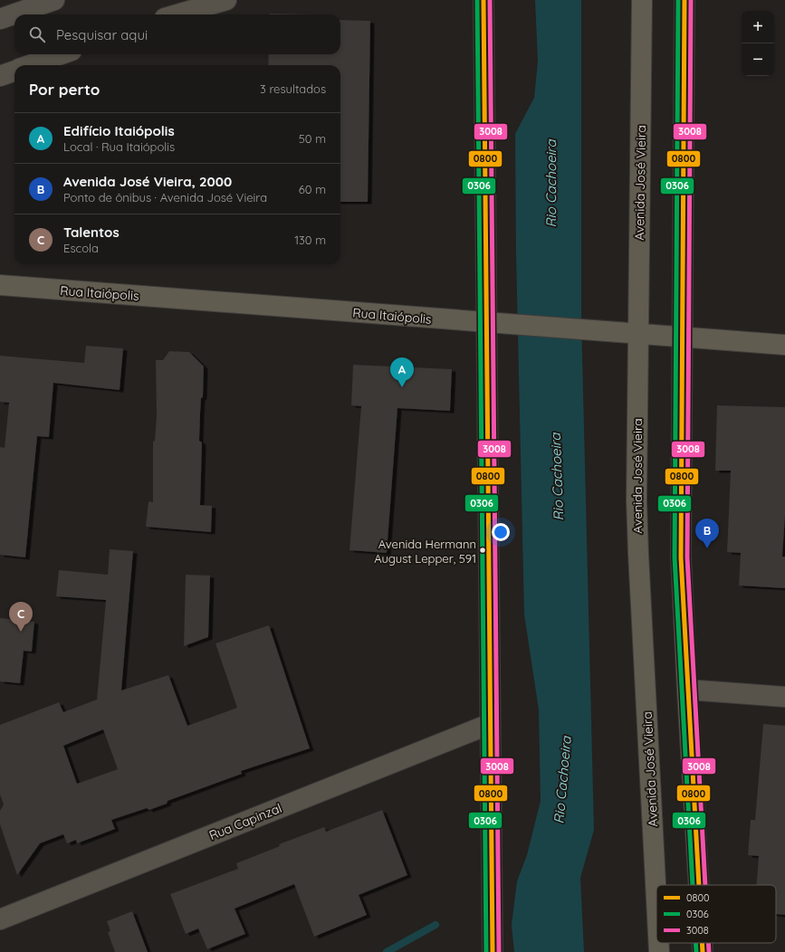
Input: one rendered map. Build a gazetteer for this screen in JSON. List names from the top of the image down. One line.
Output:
{"streets":{"main road":["Avenida José Vieira","Rua Itaiópolis"],"street":["Rua Capinzal"]},"crossings":[["Avenida José Vieira","Rua Itaiópolis"]],"water":["Rio Cachoeira"],"places":["Avenida Hermann August Lepper, 591"],"lines":["transit line 0800","transit line 0306","transit line 3008"],"legend":["0800","0306","3008"],"page":{"map_buttons":["+","−"],"search":"Pesquisar aqui","heading":["Por perto","3 resultados"],"list":[{"mark":"A","name":"Edifício Itaiópolis","note":"Local · Rua Itaiópolis","value":"50 m"},{"mark":"B","name":"Avenida José Vieira, 2000","note":"Ponto de ônibus · Avenida José Vieira","value":"60 m"},{"mark":"C","name":"Talentos","note":"Escola","value":"130 m"}],"pins":["A","B","C"]}}
